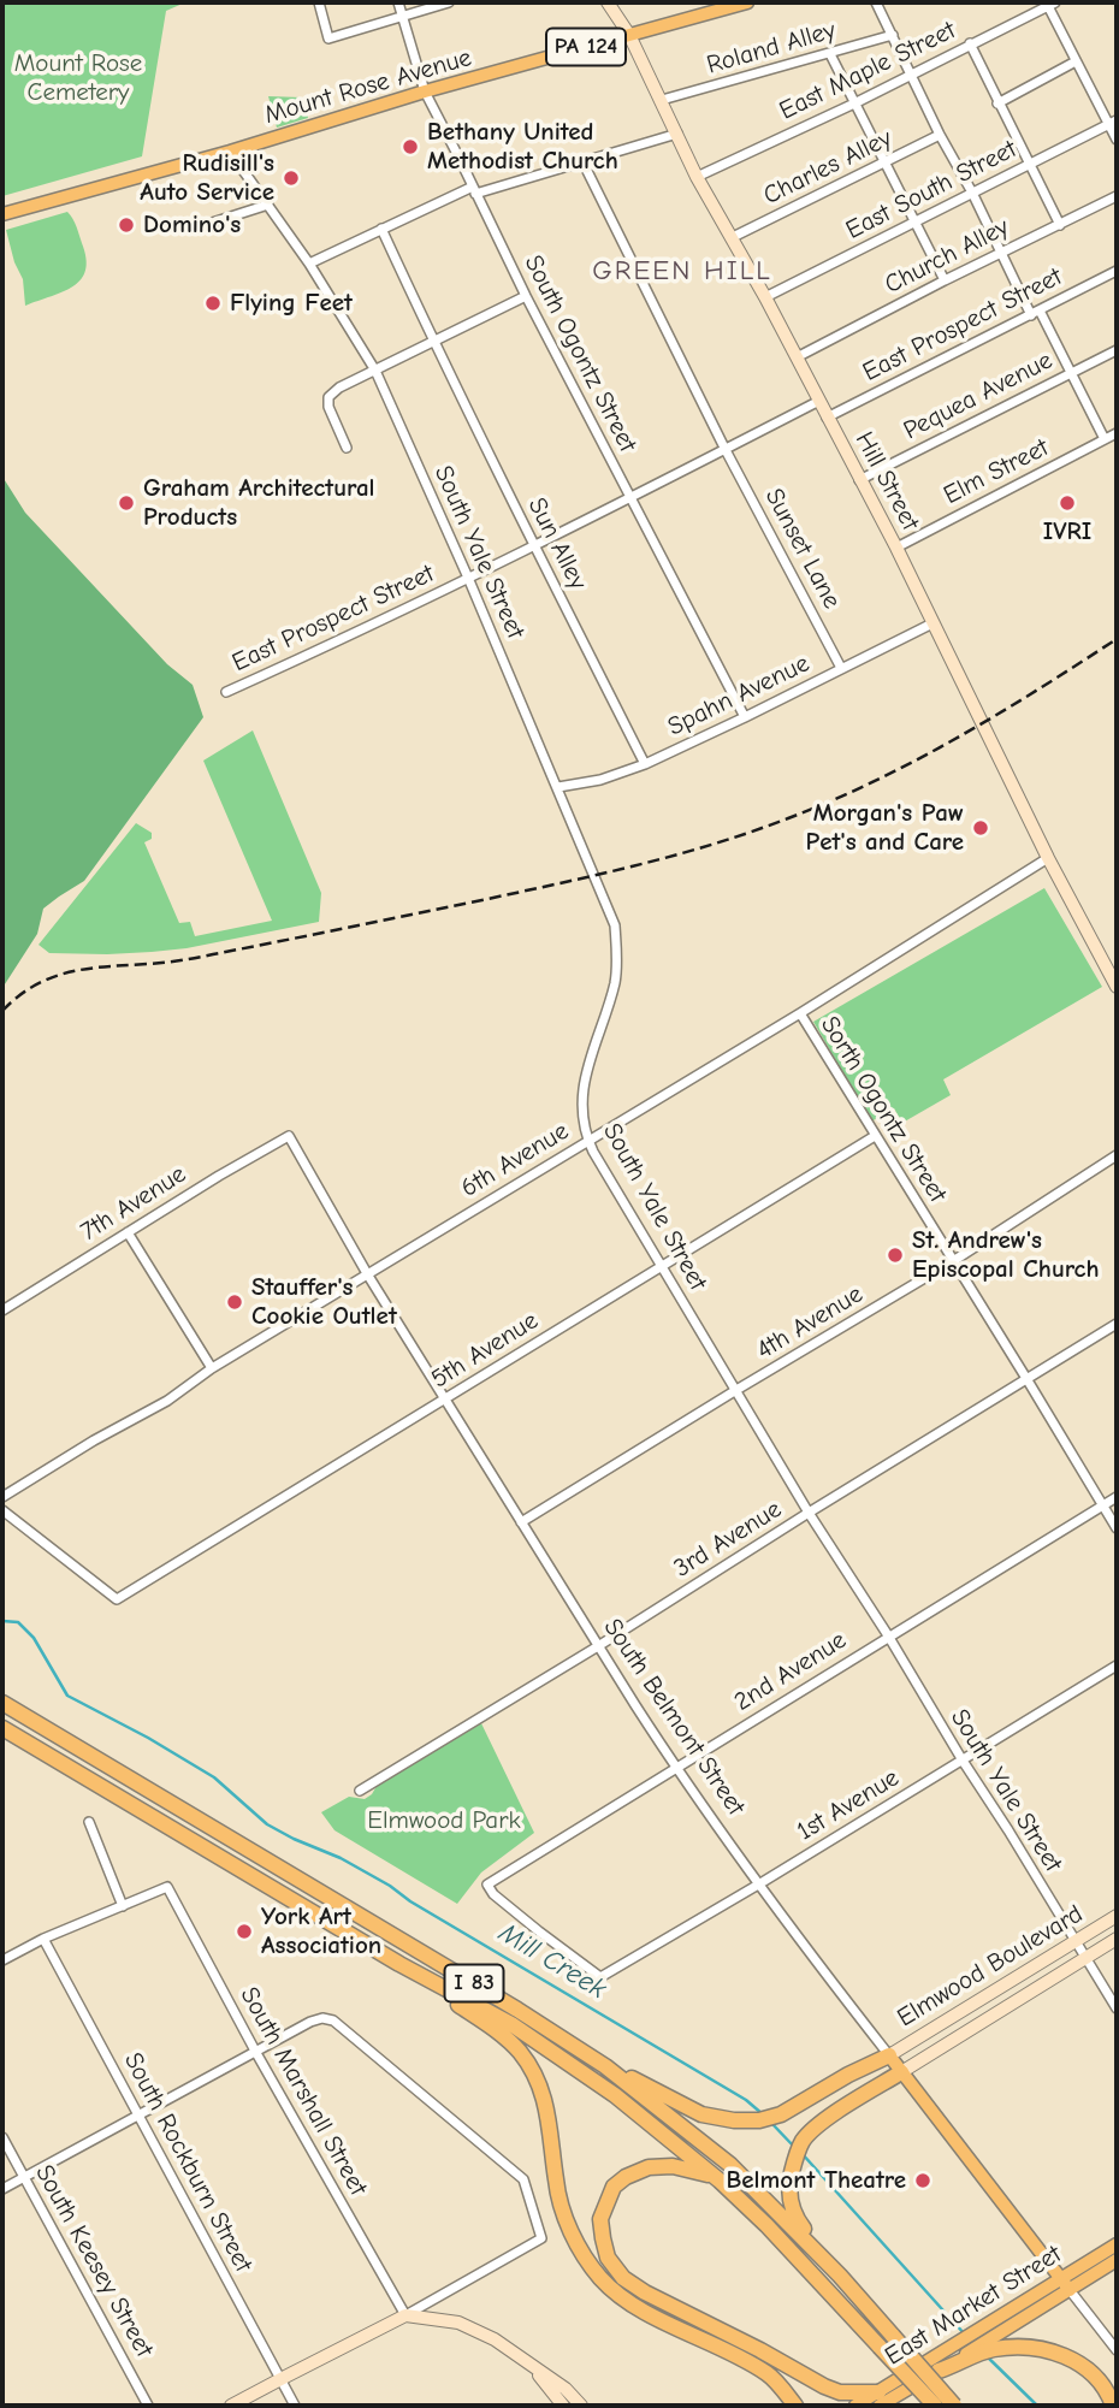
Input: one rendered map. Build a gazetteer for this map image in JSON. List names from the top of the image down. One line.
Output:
{"streets":{"highway":["I 83"],"main road":["PA 124","Mount Rose Avenue","Hill Street","South Belmont Street","Elmwood Boulevard","East Market Street"],"street":["Roland Alley","East Maple Street","Charles Alley","East South Street","Church Alley","East Prospect Street","South Ogontz Street","Pequea Avenue","Elm Street","Sun Alley","Sunset Lane","South Yale Street","Spahn Avenue","Sorth Ogontz Street","6th Avenue","7th Avenue","4th Avenue","5th Avenue","3rd Avenue","2nd Avenue","1st Avenue","South Marshall Street","South Rockburn Street","South Keesey Street"]},"crossings":[["Roland Alley","Hill Street"],["East Maple Street","Hill Street"],["Mount Rose Avenue","South Ogontz Street"],["Mount Rose Avenue","Hill Street"],["Mount Rose Avenue","South Yale Street"],["Charles Alley","Hill Street"],["East South Street","Hill Street"],["Church Alley","Hill Street"],["East Prospect Street","South Ogontz Street"],["East Prospect Street","Hill Street"],["East Prospect Street","Sun Alley"],["East Prospect Street","Sunset Lane"],["East Prospect Street","South Yale Street"],["South Ogontz Street","Spahn Avenue"],["Pequea Avenue","Hill Street"],["Elm Street","Hill Street"],["Hill Street","Spahn Avenue"],["Hill Street","6th Avenue"],["Sun Alley","Spahn Avenue"],["Sunset Lane","Spahn Avenue"],["South Yale Street","Spahn Avenue"],["South Yale Street","6th Avenue"],["South Yale Street","4th Avenue"],["South Yale Street","5th Avenue"],["South Yale Street","3rd Avenue"],["South Yale Street","2nd Avenue"],["South Yale Street","1st Avenue"],["South Yale Street","Elmwood Boulevard"],["Sorth Ogontz Street","6th Avenue"],["Sorth Ogontz Street","4th Avenue"],["Sorth Ogontz Street","5th Avenue"],["Sorth Ogontz Street","3rd Avenue"],["Sorth Ogontz Street","2nd Avenue"],["6th Avenue","South Belmont Street"],["7th Avenue","South Belmont Street"],["4th Avenue","South Belmont Street"],["5th Avenue","South Belmont Street"],["3rd Avenue","South Belmont Street"],["2nd Avenue","South Belmont Street"],["2nd Avenue","1st Avenue"],["South Belmont Street","1st Avenue"],["South Belmont Street","Elmwood Boulevard"],["South Belmont Street","East Market Street"]],"districts":["GREEN HILL"],"water":["Mill Creek"],"parks":["Mount Rose Cemetery","Elmwood Park"],"places":["Bethany United Methodist Church","Rudisill's Auto Service","Domino's","Flying Feet","Graham Architectural Products","IVRI","Morgan's Paw Pet's and Care","St. Andrew's Episcopal Church","Stauffer's Cookie Outlet","York Art Association","Belmont Theatre"]}
